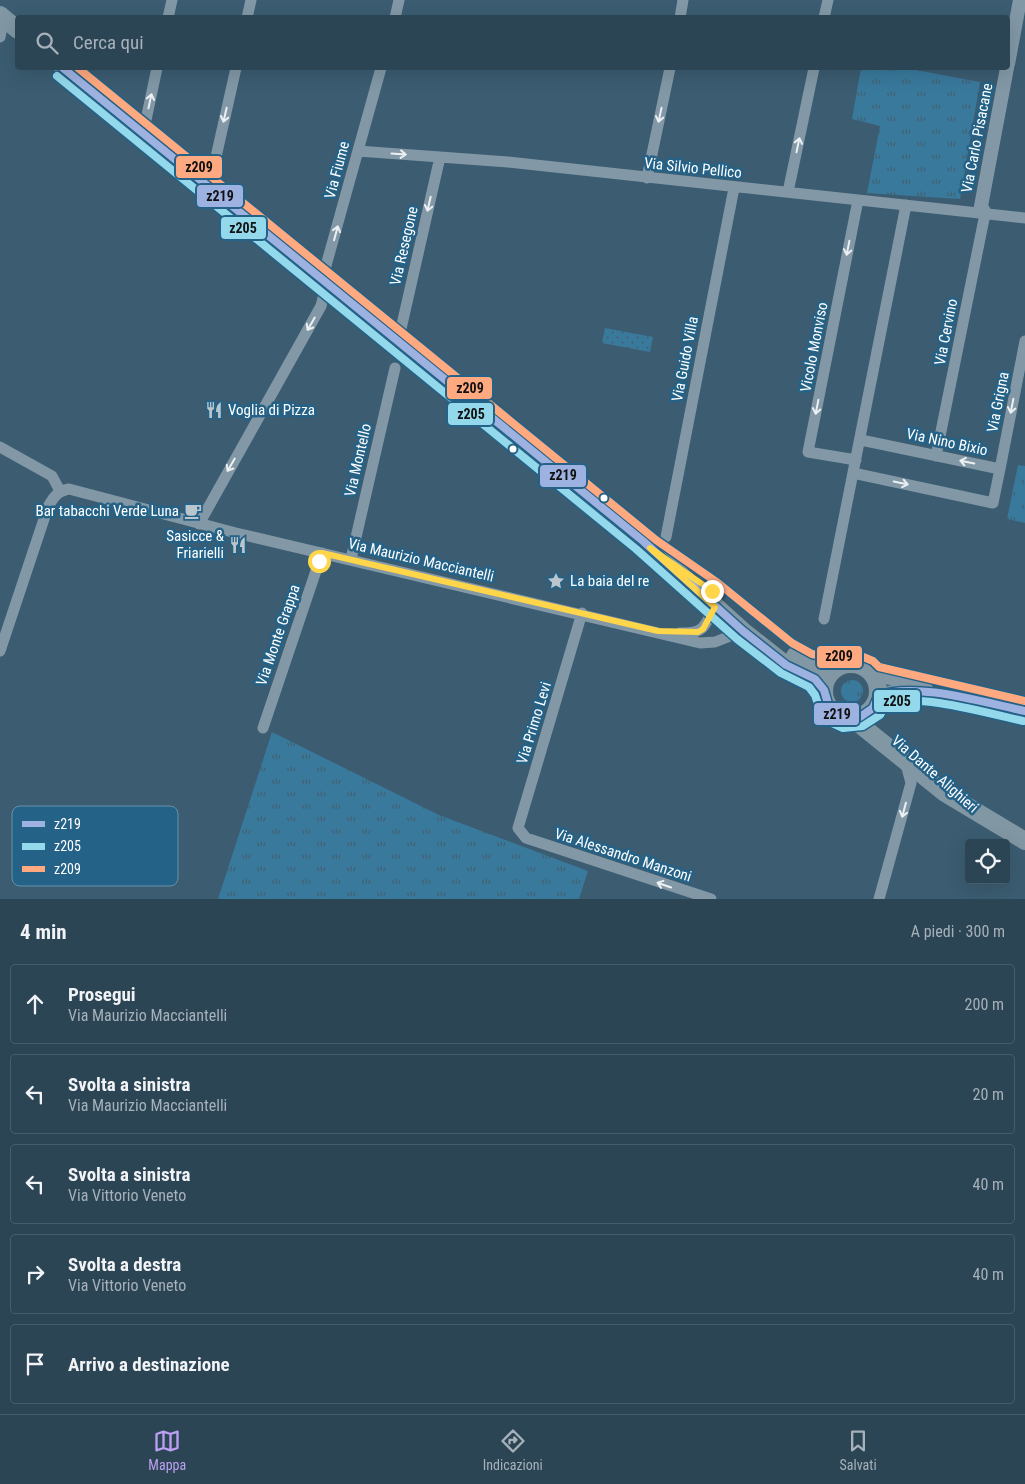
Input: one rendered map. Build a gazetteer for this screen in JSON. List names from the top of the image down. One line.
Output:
{"streets":{"main road":["Via Dante Alighieri"],"street":["Via Carlo Pisacane","Via Silvio Pellico","Via Fiume","Via Resegone","Via Cervino","Vicolo Monviso","Via Guido Villa","Via Grigna","Via Nino Bixio","Via Montello","Via Maurizio Macciantelli","Via Monte Grappa","Via Primo Levi","Via Alessandro Manzoni"]},"crossings":[["Via Carlo Pisacane","Via Silvio Pellico"],["Via Carlo Pisacane","Via Cervino"],["Via Silvio Pellico","Via Fiume"],["Via Silvio Pellico","Via Resegone"],["Via Silvio Pellico","Via Cervino"],["Via Silvio Pellico","Vicolo Monviso"],["Via Silvio Pellico","Via Guido Villa"],["Via Fiume","Via Maurizio Macciantelli"],["Via Cervino","Via Nino Bixio"],["Via Grigna","Via Nino Bixio"],["Via Montello","Via Maurizio Macciantelli"],["Via Maurizio Macciantelli","Via Monte Grappa"],["Via Maurizio Macciantelli","Via Primo Levi"],["Via Primo Levi","Via Alessandro Manzoni"]],"one_way":["Via Resegone","Via Grigna","Via Alessandro Manzoni"],"places":{"restaurant":["Voglia di Pizza","Sasicce & Friarielli"],"cafe":["Bar tabacchi Verde Luna"],"place":["La baia del re"]},"lines":["transit line z219","transit line z209","transit line z205"],"legend":["z219","z205","z209"],"page":{"search":"Cerca qui","heading":["4 min","A piedi · 300 m"],"list":[["Prosegui","Via Maurizio Macciantelli","200 m"],["Svolta a sinistra","Via Maurizio Macciantelli","20 m"],["Svolta a sinistra","Via Vittorio Veneto","40 m"],["Svolta a destra","Via Vittorio Veneto","40 m"],"Arrivo a destinazione"],"nav":["Mappa","Indicazioni","Salvati"]}}
